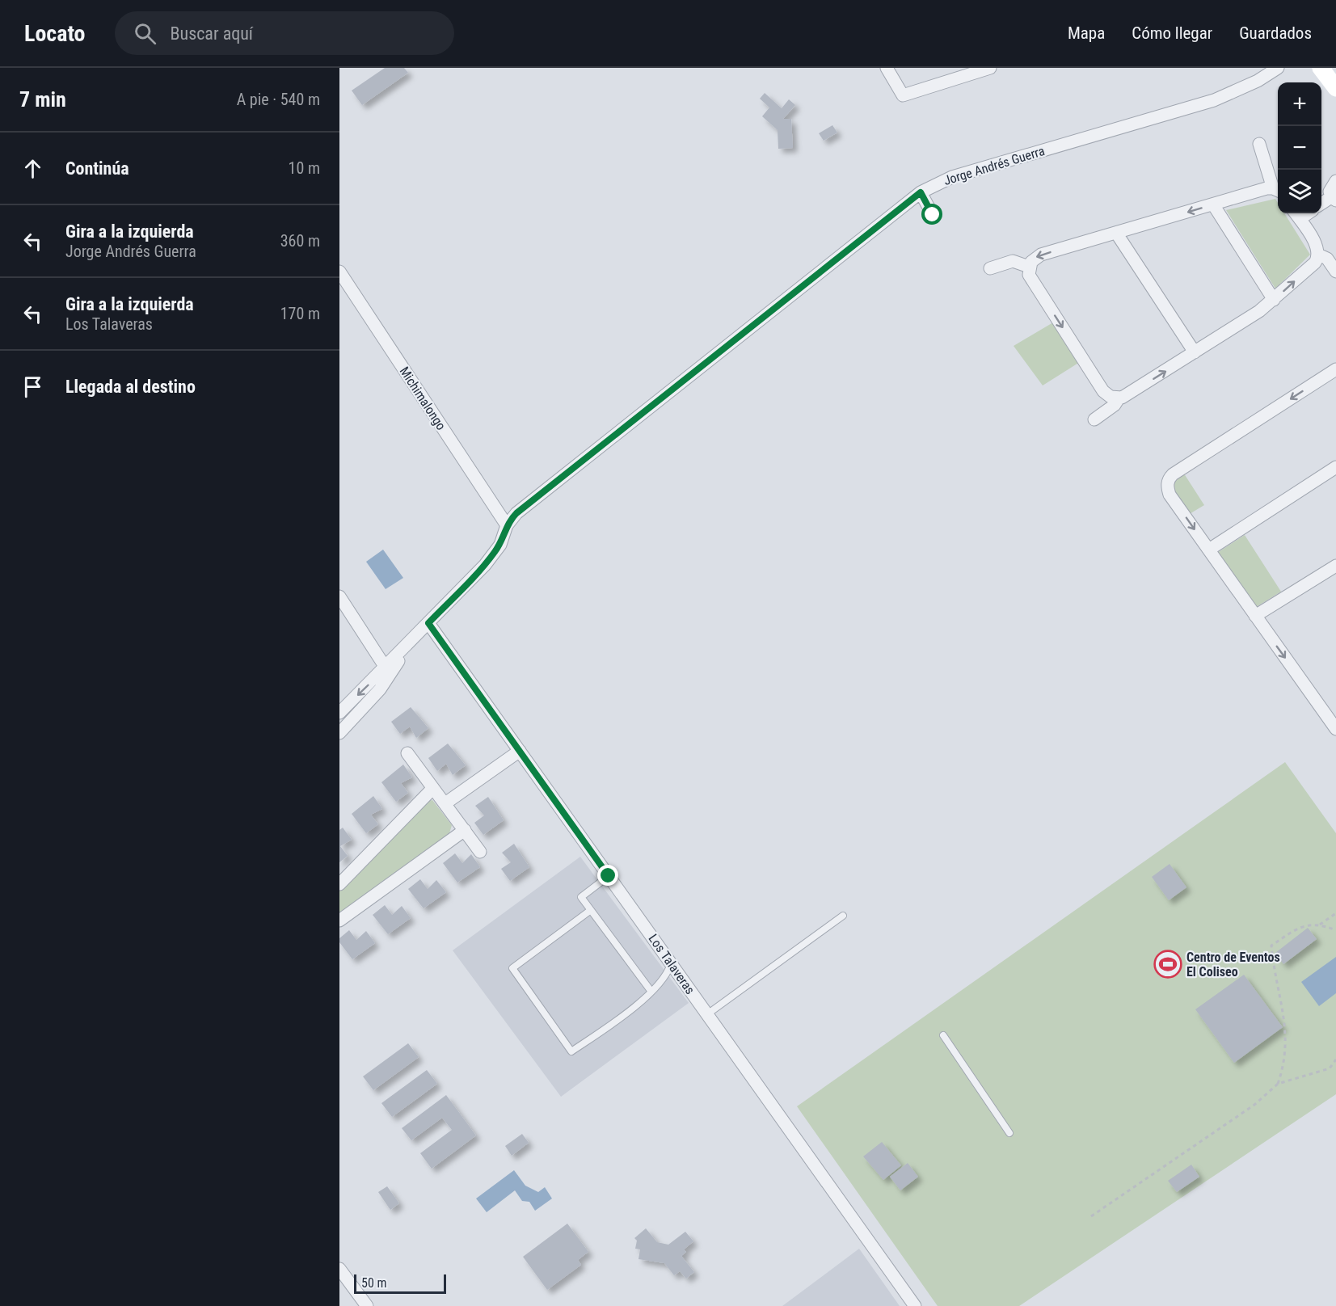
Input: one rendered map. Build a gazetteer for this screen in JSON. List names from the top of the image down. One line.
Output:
{"streets":{"street":["Jorge Andrés Guerra","Michimalongo","Los Talaveras"]},"crossings":[["Jorge Andrés Guerra","Michimalongo"],["Jorge Andrés Guerra","Los Talaveras"]],"places":{"sports":["Centro de Eventos El Coliseo"]},"scale_bar":"50 m","page":{"header":"Locato","search":"Buscar aquí","nav":["Mapa","Cómo llegar","Guardados"],"heading":["7 min","A pie · 540 m"],"map_buttons":["+","−"],"list":[["Continúa","10 m"],["Gira a la izquierda","Jorge Andrés Guerra","360 m"],["Gira a la izquierda","Los Talaveras","170 m"],"Llegada al destino"],"scale":"50 m"}}
